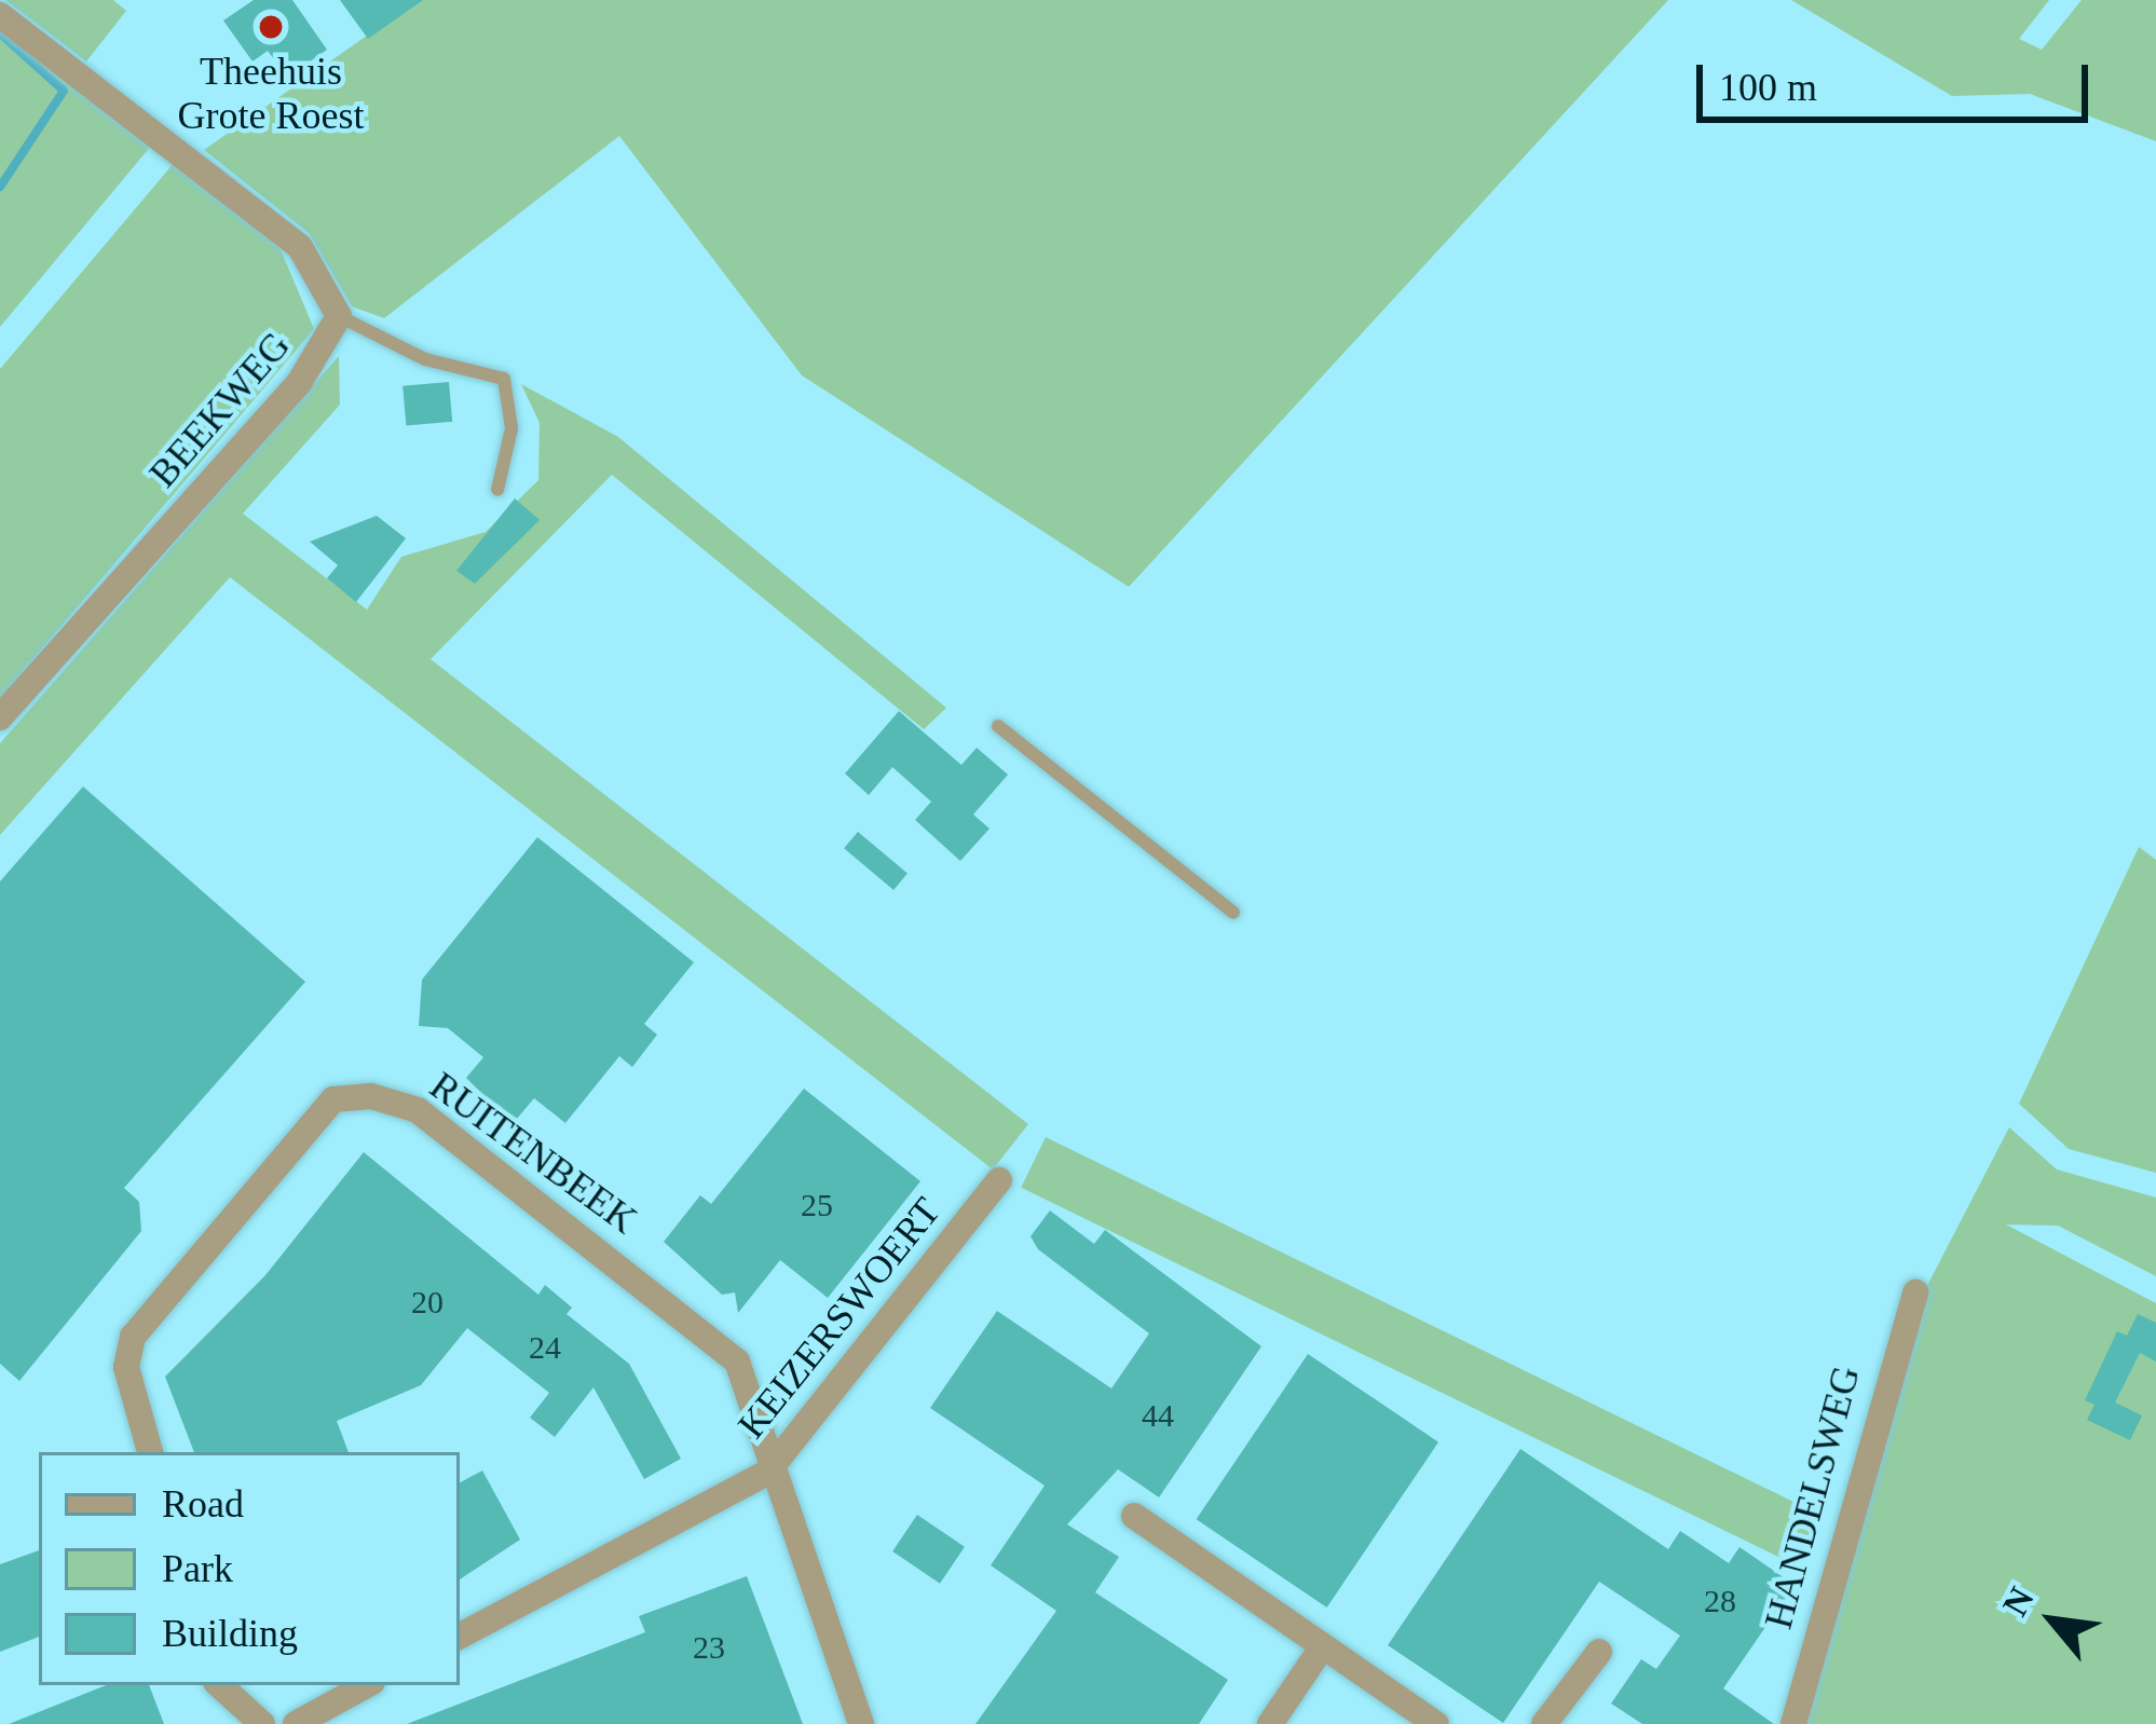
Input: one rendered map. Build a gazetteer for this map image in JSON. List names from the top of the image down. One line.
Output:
{"streets":{"street":["BEEKWEG","RUITENBEEK","KEIZERSWOERT","HANDELSWEG"]},"crossings":[["RUITENBEEK","KEIZERSWOERT"]],"places":["Theehuis Grote Roest"],"house_numbers":["25","20","24","44","28","23"],"legend":["Road","Park","Building"],"scale_bar":"100 m","north":"top left"}
